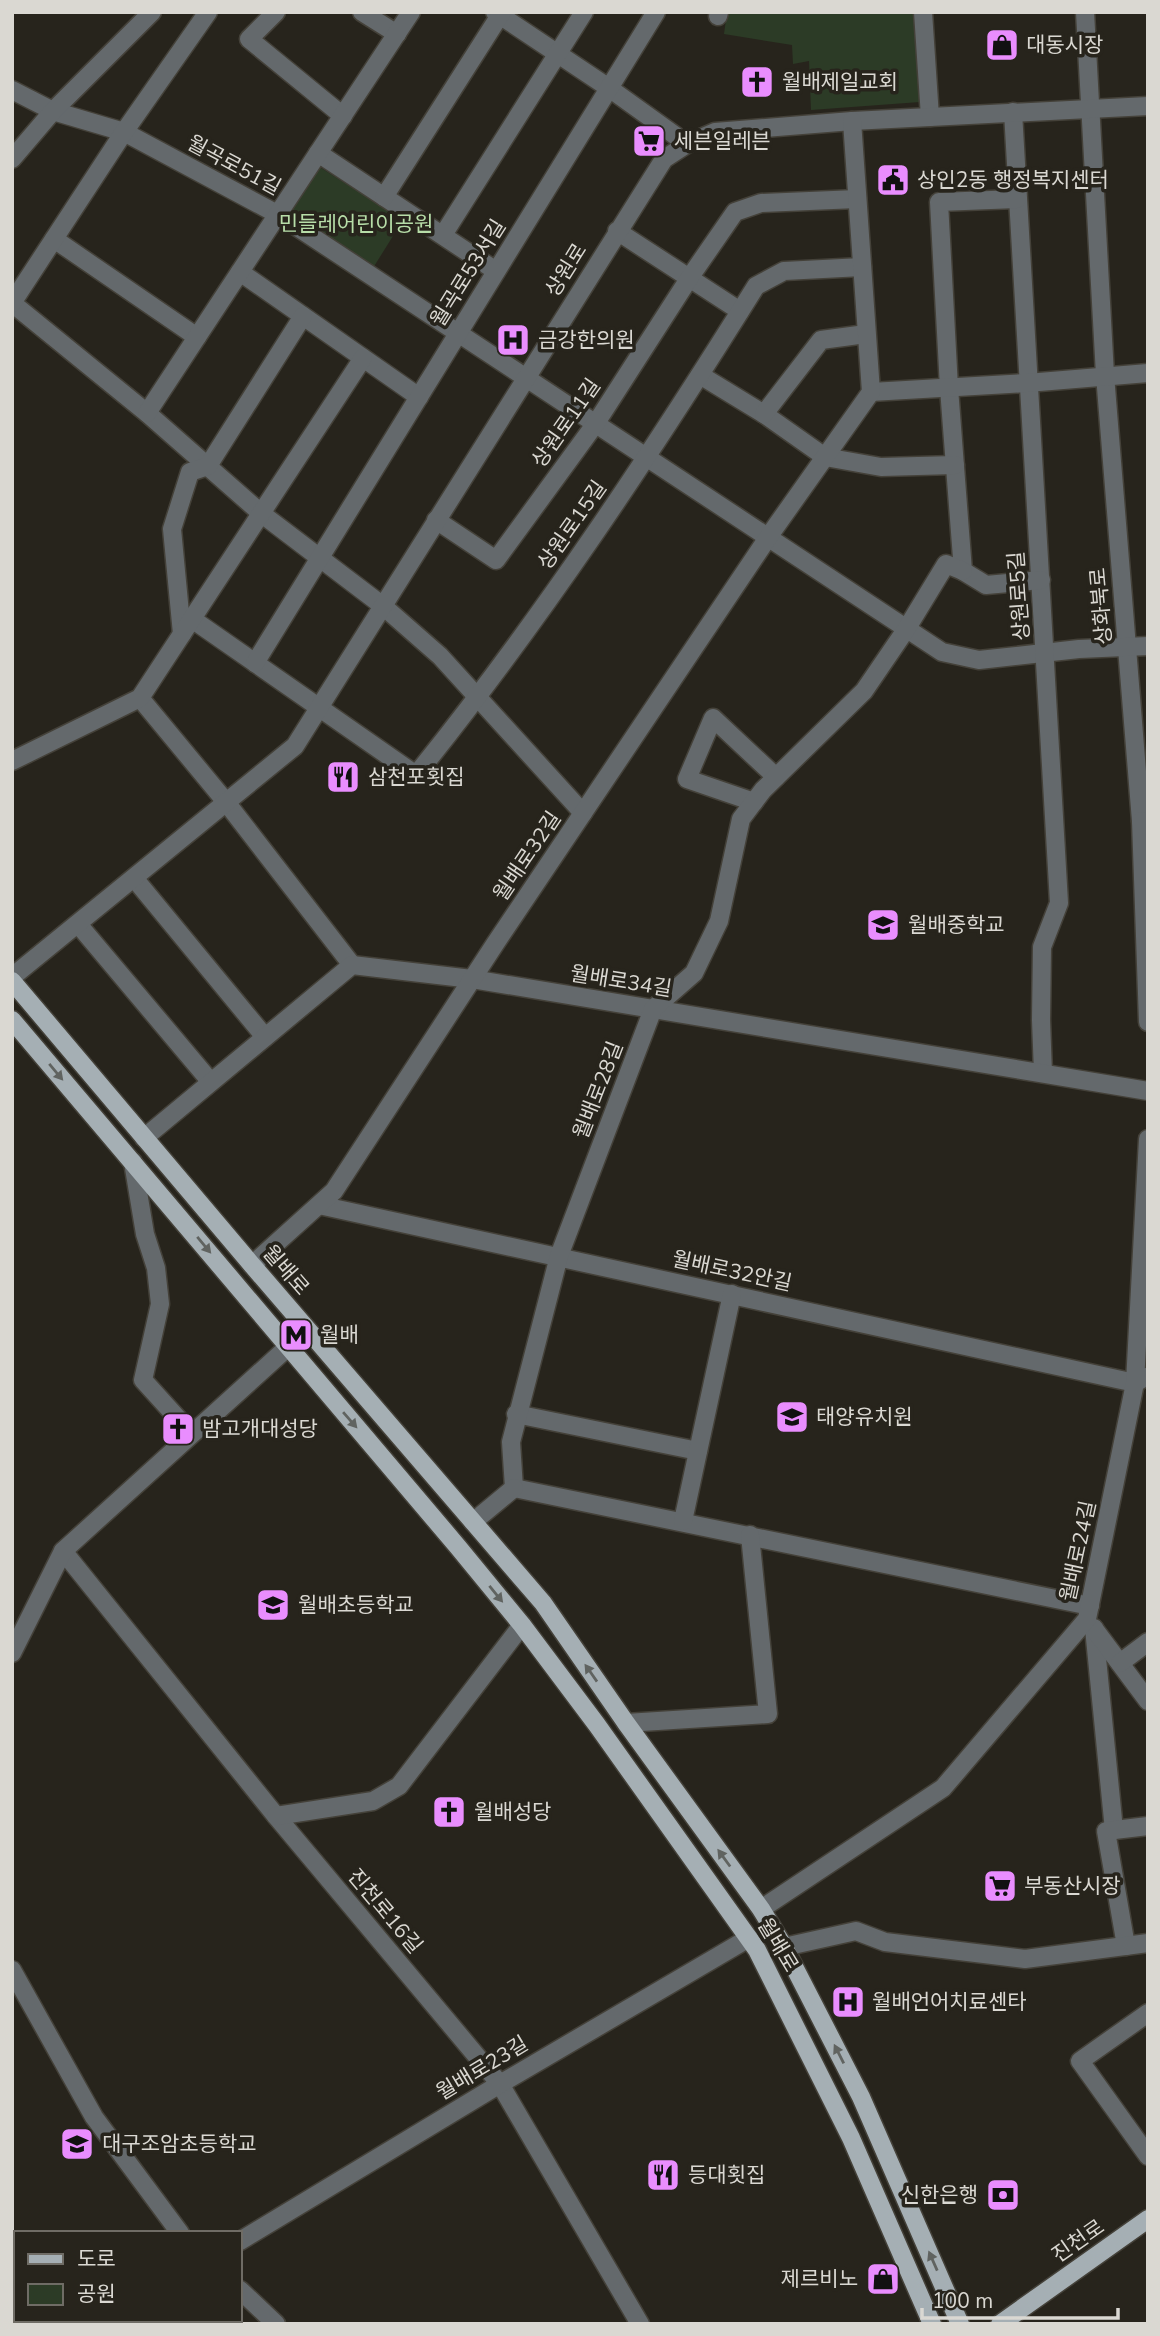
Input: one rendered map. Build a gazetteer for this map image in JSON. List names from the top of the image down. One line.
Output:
{"streets":{"main road":["월배로","진천로"],"street":["월곡로51길","상원로","월곡로53서길","상원로11길","상원로15길","상원로5길","상화북로","월배로32길","월배로34길","월배로28길","월배로32안길","월배로24길","진천로16길","월배로23길"]},"crossings":[["월곡로51길","상원로"],["월곡로51길","월곡로53서길"],["월곡로51길","상원로11길"],["월곡로51길","상원로15길"],["월곡로51길","상원로5길"],["월곡로51길","상화북로"],["월곡로51길","월배로32길"],["월곡로51길","월배로28길"],["상원로","상원로11길"],["상원로","상원로15길"],["상원로","상원로5길"],["상원로","상화북로"],["상원로","월배로"],["상원로5길","월배로34길"],["월배로32길","월배로34길"],["월배로32길","월배로"],["월배로32길","월배로32안길"],["월배로34길","월배로28길"],["월배로28길","월배로32안길"],["월배로","월배로24길"],["월배로","월배로23길"],["월배로32안길","월배로24길"],["진천로16길","월배로23길"]],"parks":["민들레어린이공원"],"places":{"shop":["대동시장","제르비노"],"church":["월배제일교회","밤고개대성당","월배성당"],"supermarket":["세븐일레븐","부동산시장"],"public building":["상인2동 행정복지센터"],"hospital":["금강한의원","월배언어치료센타"],"restaurant":["삼천포횟집","등대횟집"],"school or university":["월배중학교","태양유치원","월배초등학교","대구조암초등학교"],"metro station":["월배"],"bank":["신한은행"]},"legend":["도로","공원"],"scale_bar":"100 m"}
